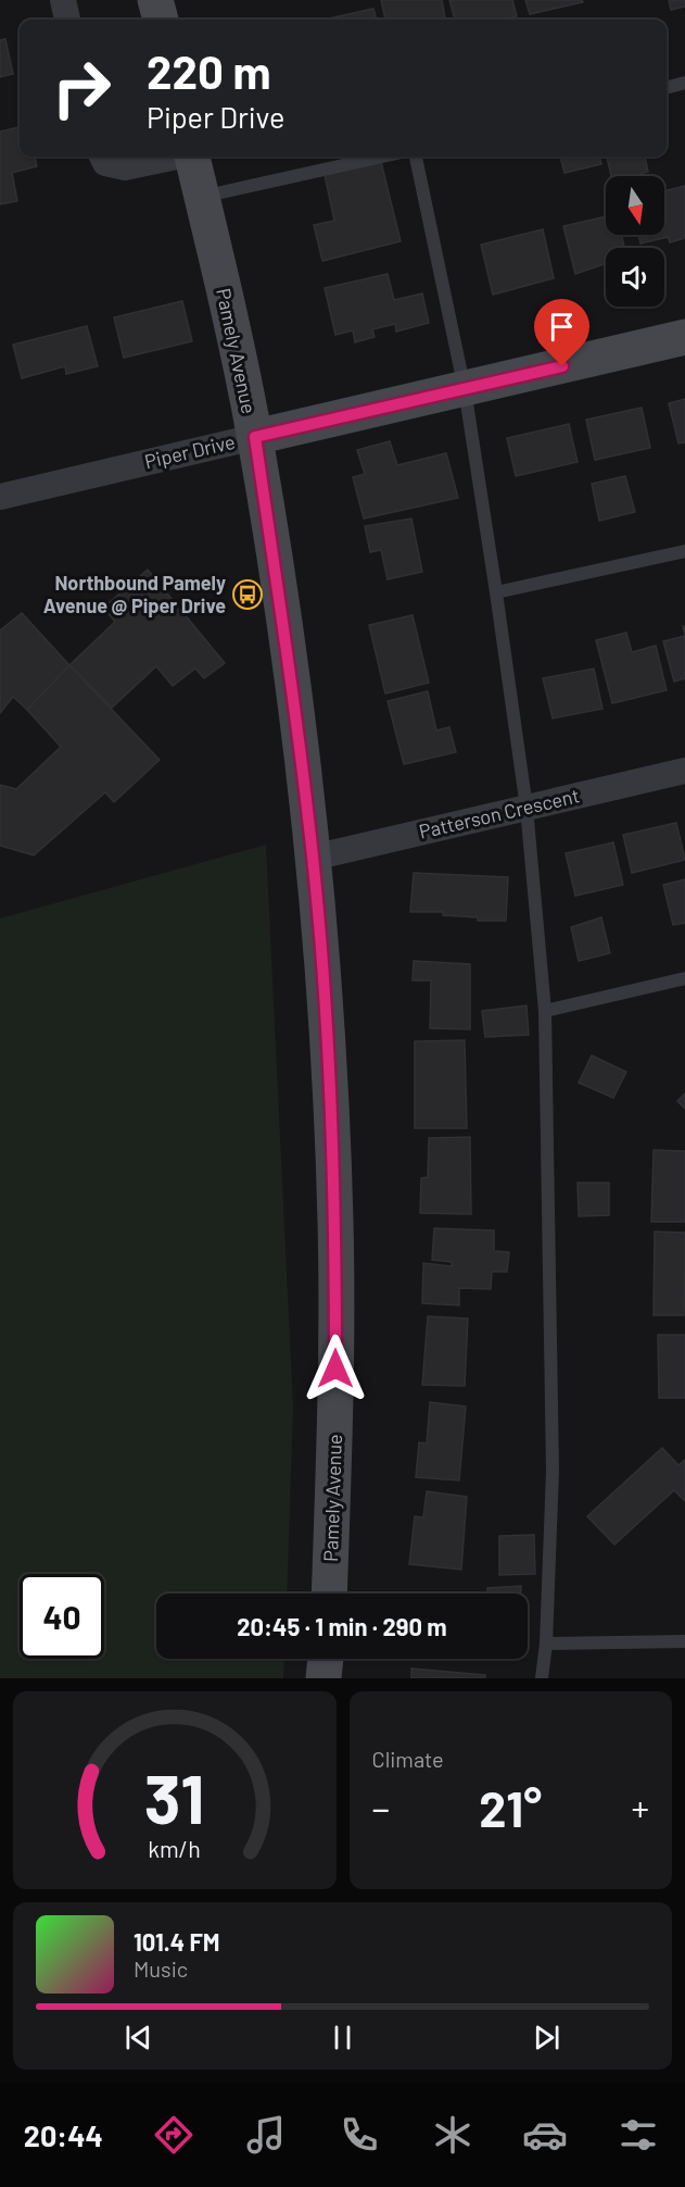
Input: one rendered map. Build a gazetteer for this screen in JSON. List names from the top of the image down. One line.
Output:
{"streets":{"street":["Pamely Avenue","Piper Drive","Patterson Crescent"]},"crossings":[["Pamely Avenue","Piper Drive"],["Pamely Avenue","Patterson Crescent"]],"places":{"bus stop":["Northbound Pamely Avenue @ Piper Drive"]},"north":"bottom","page":{"turn":["220 m","Piper Drive"],"limit":"40","trip":"20:45 · 1 min · 290 m","tile":"Climate","heat":["−","21°","+"],"song":["101.4 FM","Music"],"tabs":"20:44","gauge":["31","km/h"]}}
